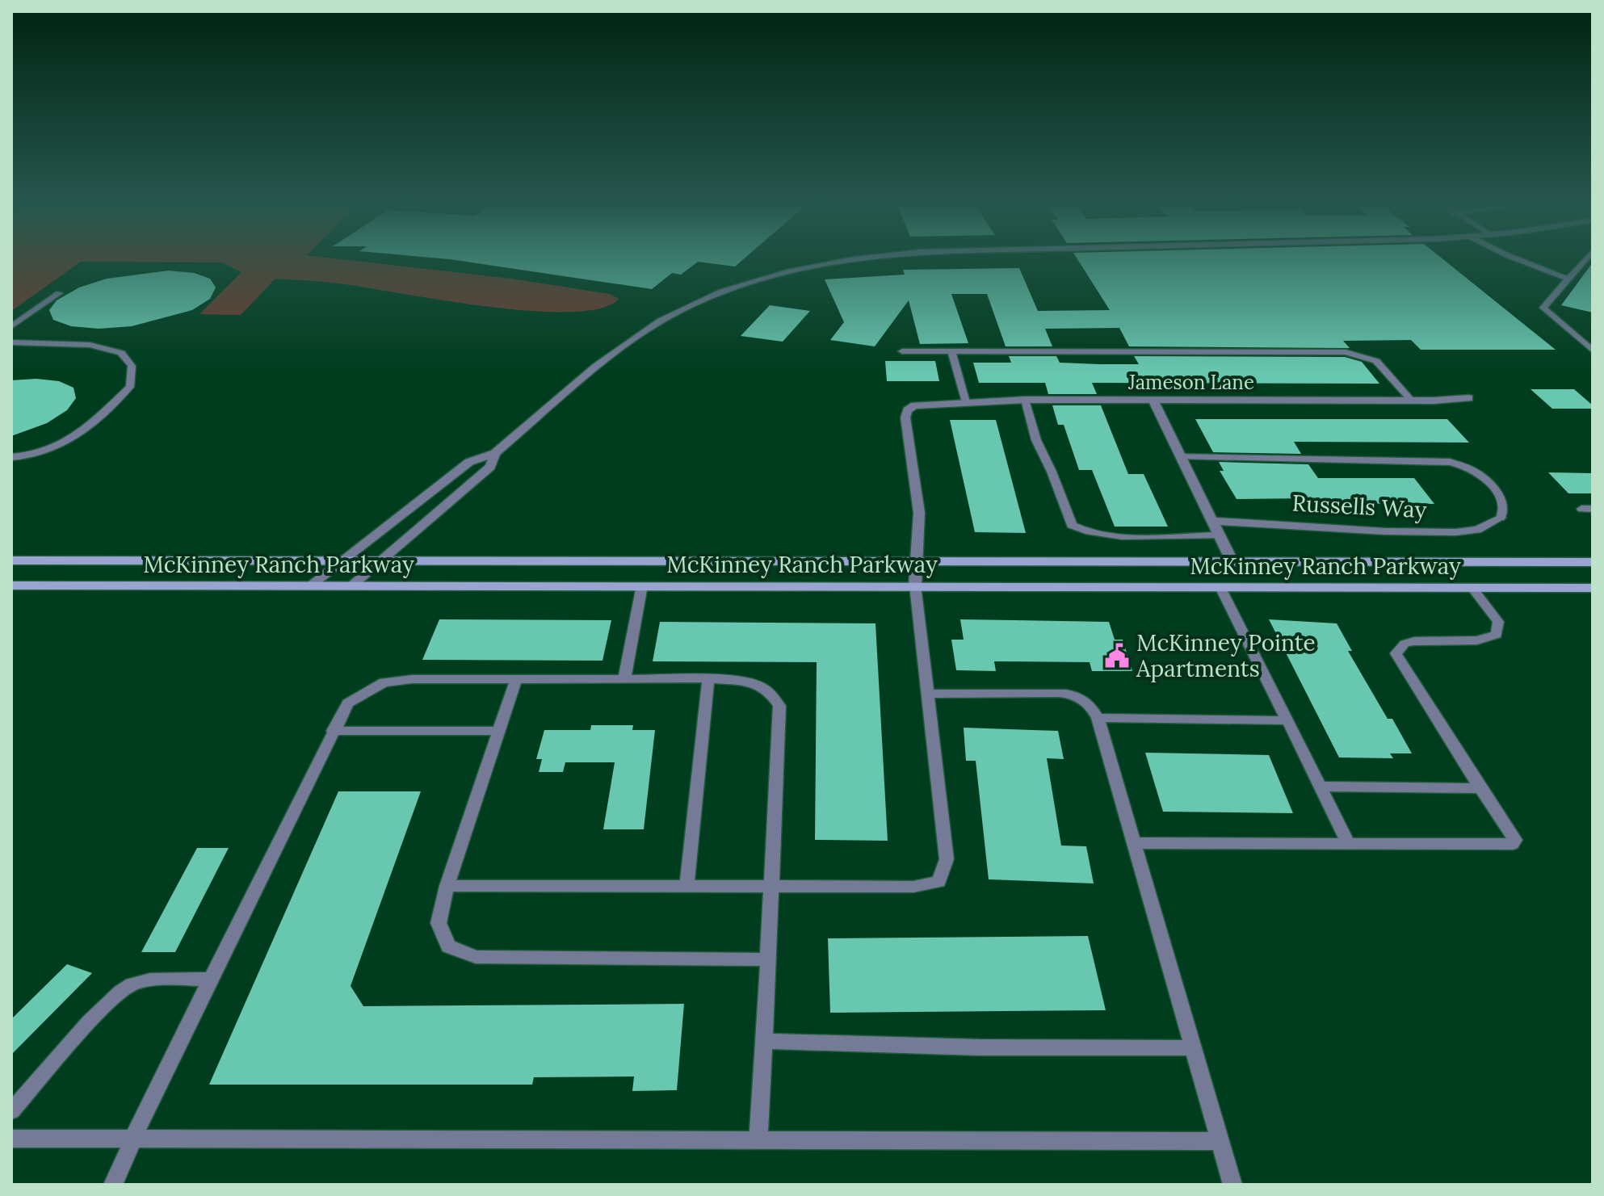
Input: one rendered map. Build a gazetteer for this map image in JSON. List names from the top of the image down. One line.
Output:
{"streets":{"main road":["McKinney Ranch Parkway"],"street":["Jameson Lane","Russells Way"]},"crossings":[["Jameson Lane","McKinney Ranch Parkway"]],"places":{"public building":["McKinney Pointe Apartments"]}}
